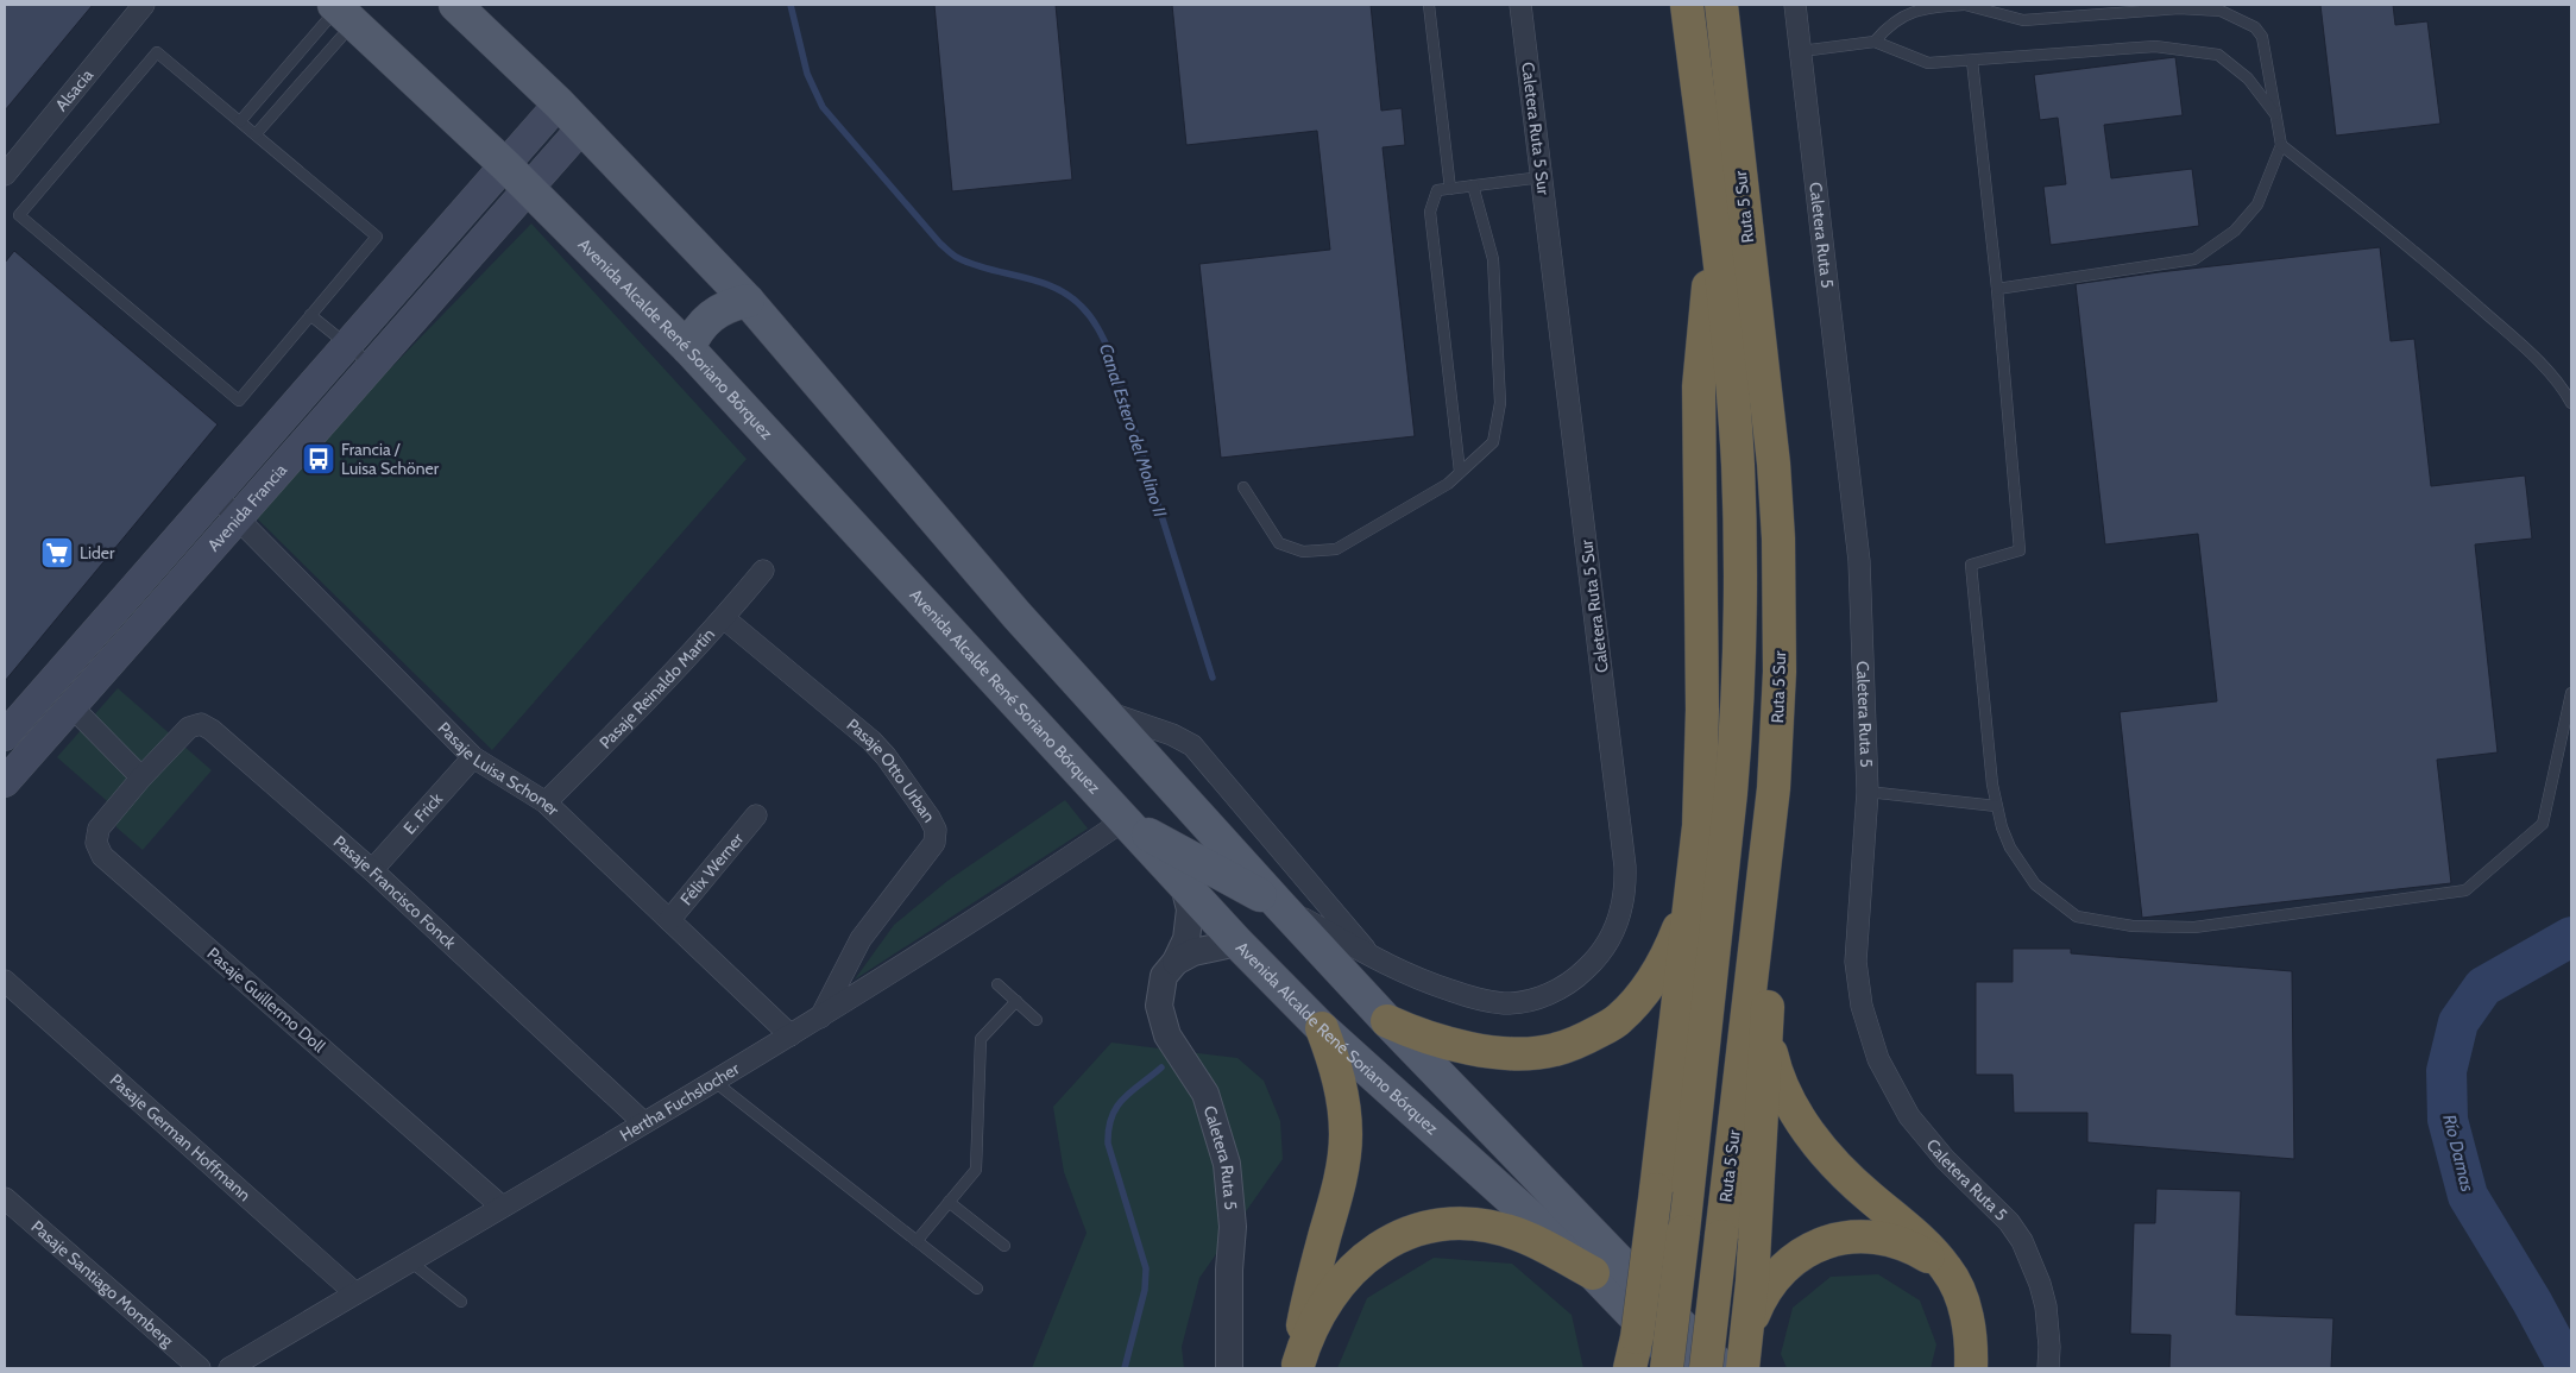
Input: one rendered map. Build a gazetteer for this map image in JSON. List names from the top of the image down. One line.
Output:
{"streets":{"highway":["Ruta 5 Sur"],"main road":["Avenida Alcalde René Soriano Bórquez","Avenida Francia"],"street":["Alsacia","Caletera Ruta 5 Sur","Caletera Ruta 5","Pasaje Reinaldo Martín","Pasaje Luisa Schoner","Pasaje Otto Urban","E. Frick","Félix Werner","Pasaje Francisco Fonck","Pasaje Guillermo Doll","Hertha Fuchslocher","Pasaje German Hoffmann","Pasaje Santiago Momberg"]},"crossings":[["Caletera Ruta 5","Avenida Alcalde René Soriano Bórquez"],["Avenida Alcalde René Soriano Bórquez","Avenida Francia"],["Avenida Alcalde René Soriano Bórquez","Hertha Fuchslocher"],["Avenida Francia","Pasaje Luisa Schoner"],["Pasaje Reinaldo Martín","Pasaje Luisa Schoner"],["Pasaje Reinaldo Martín","Pasaje Otto Urban"],["Pasaje Luisa Schoner","E. Frick"],["Pasaje Luisa Schoner","Félix Werner"],["Pasaje Luisa Schoner","Hertha Fuchslocher"],["Pasaje Otto Urban","Hertha Fuchslocher"],["E. Frick","Pasaje Francisco Fonck"],["Pasaje Francisco Fonck","Pasaje Guillermo Doll"],["Pasaje Francisco Fonck","Hertha Fuchslocher"],["Pasaje Guillermo Doll","Hertha Fuchslocher"],["Hertha Fuchslocher","Pasaje German Hoffmann"]],"water":["Canal Estero del Molino II","Río Damas"],"places":{"bus stop":["Francia / Luisa Schöner"],"supermarket":["Lider"]}}
